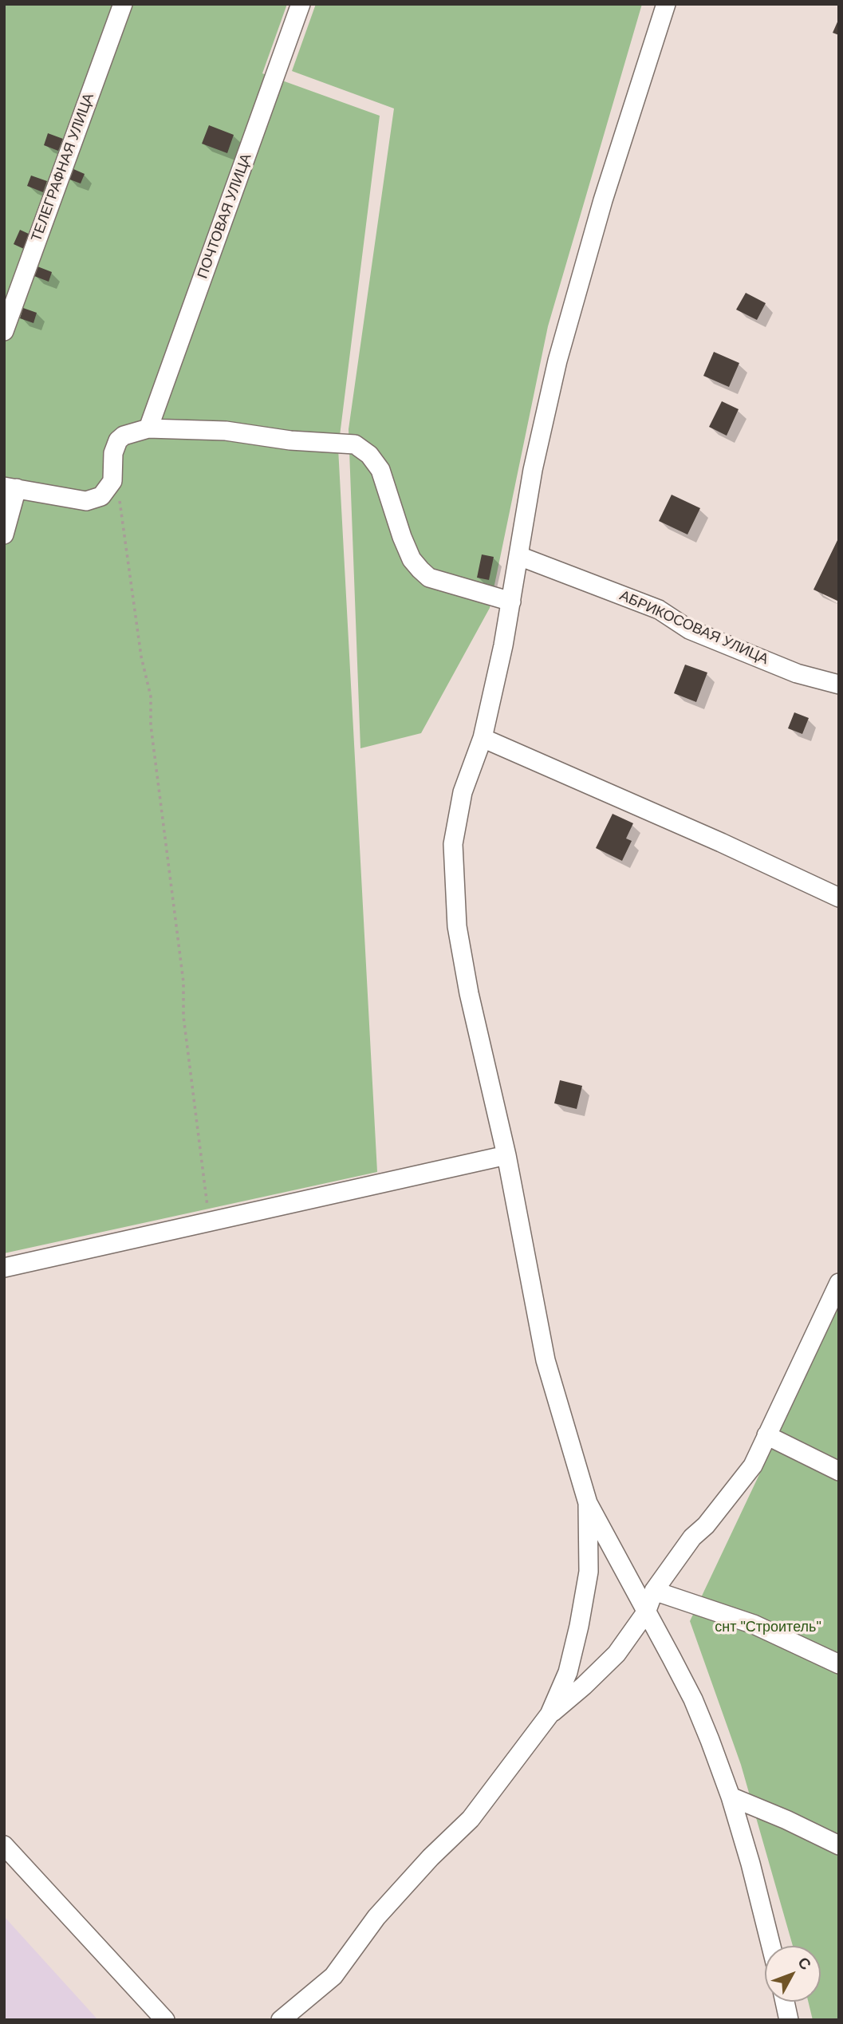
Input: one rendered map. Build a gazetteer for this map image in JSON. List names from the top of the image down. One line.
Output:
{"streets":{"street":["ТЕЛЕГРАФНАЯ УЛИЦА","ПОЧТОВАЯ УЛИЦА","АБРИКОСОВАЯ УЛИЦА"]},"parks":["снт \"Строитель\""],"north":"top right"}
